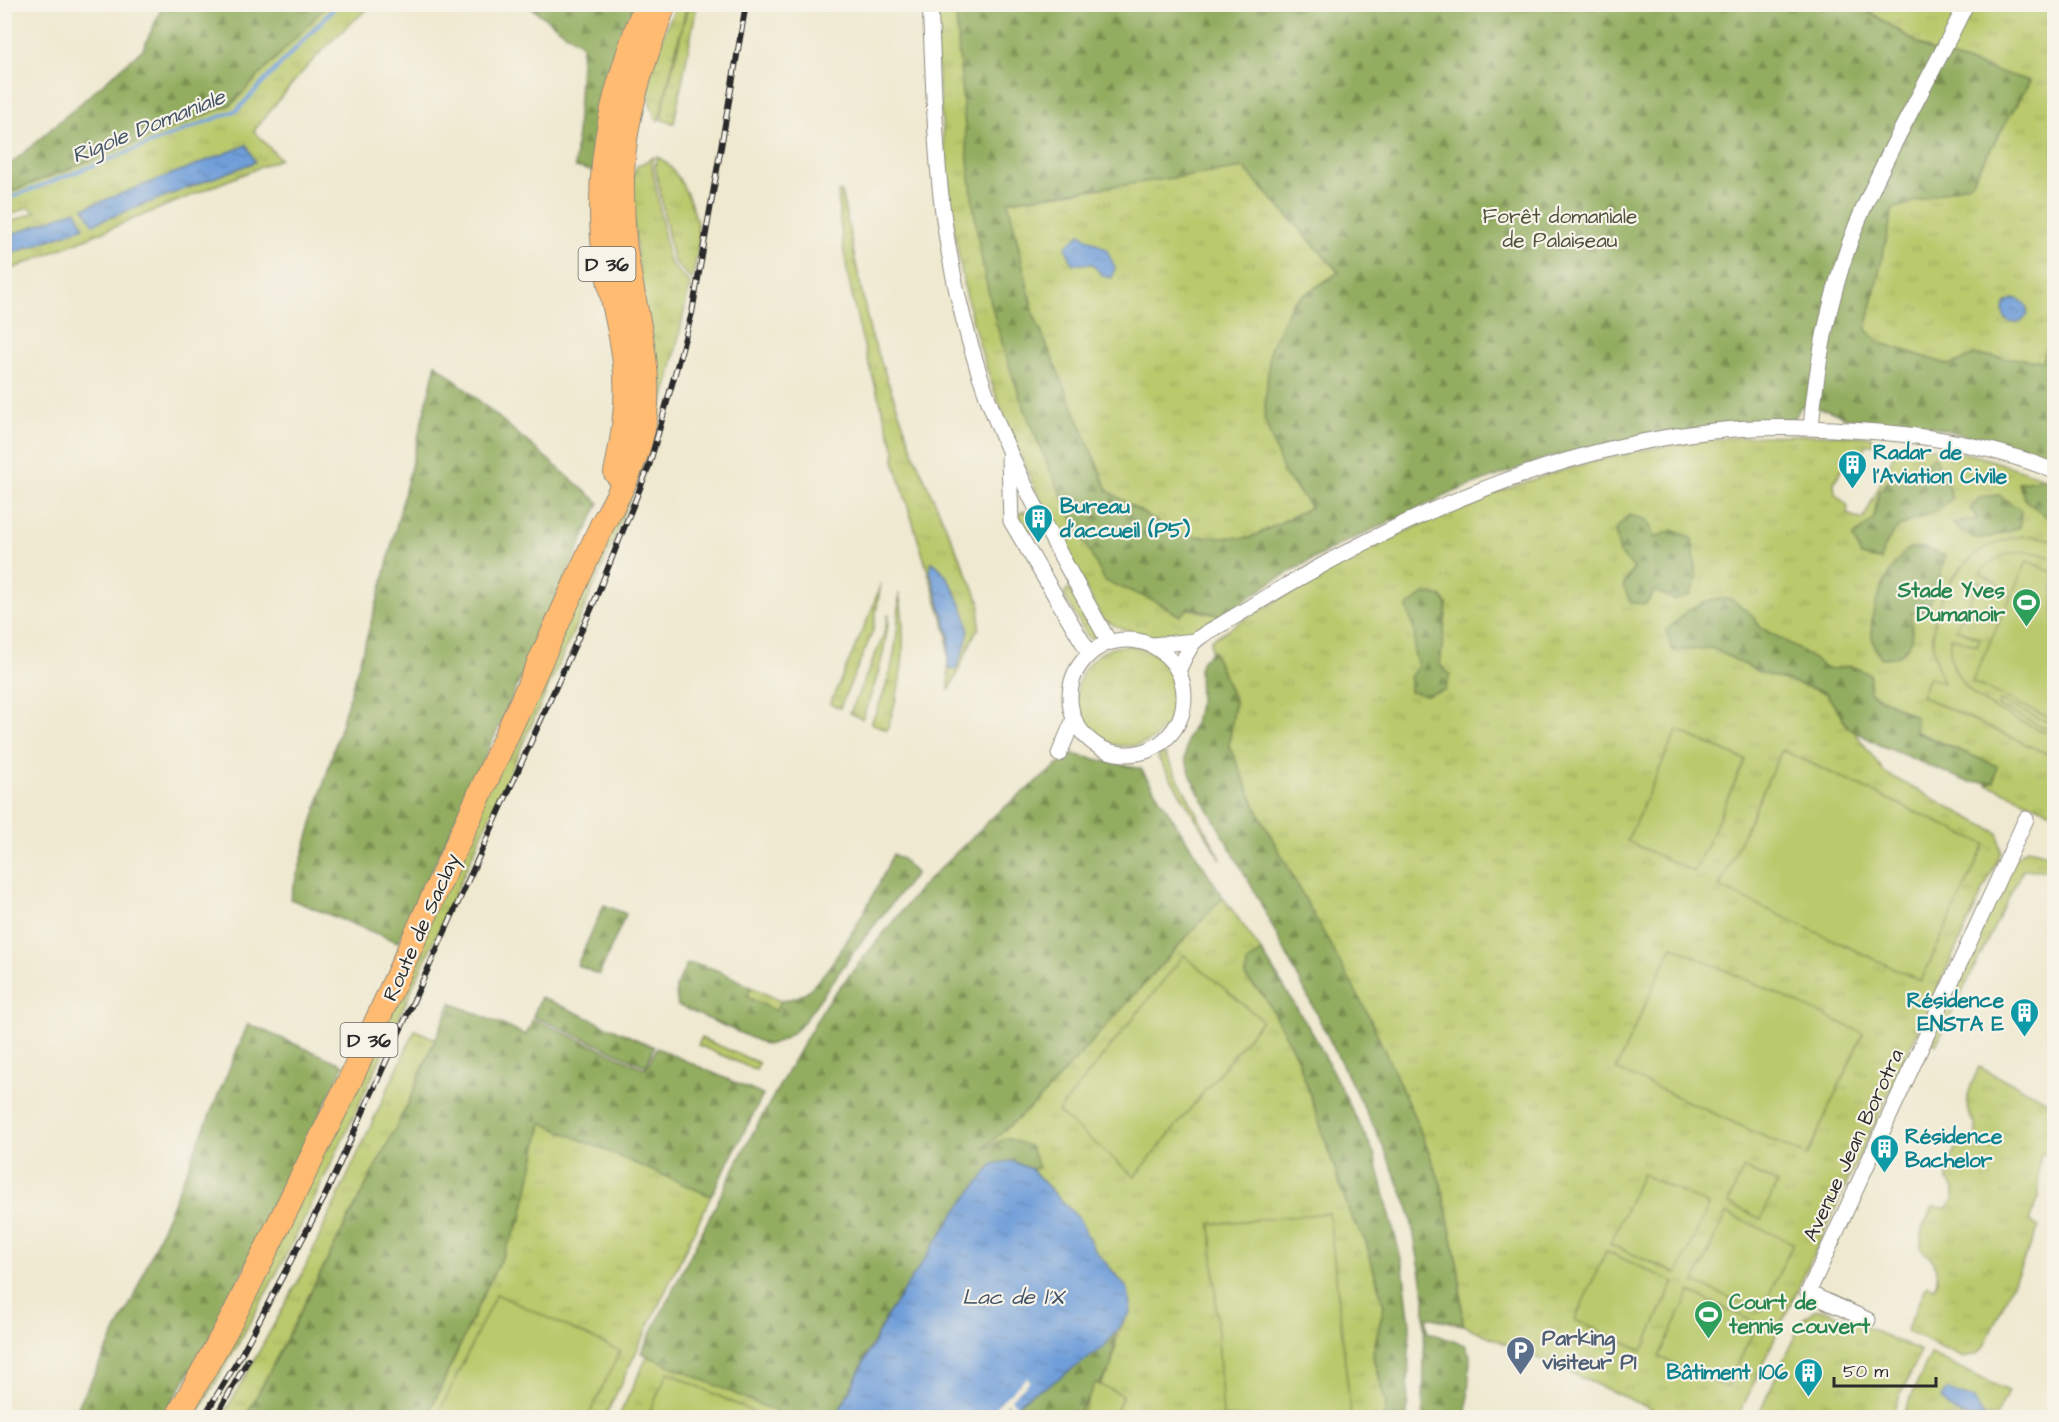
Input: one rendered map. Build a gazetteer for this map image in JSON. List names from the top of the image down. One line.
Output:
{"streets":{"main road":["D 36","Route de Saclay"],"street":["Avenue Jean Borotra"]},"water":["Rigole Domaniale","Lac de l'X"],"parks":["Forêt domaniale de Palaiseau"],"places":{"building":["Radar de l’Aviation Civile","Bureau d'accueil (P5)","Résidence ENSTA E","Résidence Bachelor","Bâtiment 106"],"sports":["Stade Yves Dumanoir","Court de tennis couvert"],"parking":["Parking visiteur P1"]},"scale_bar":"50 m"}
